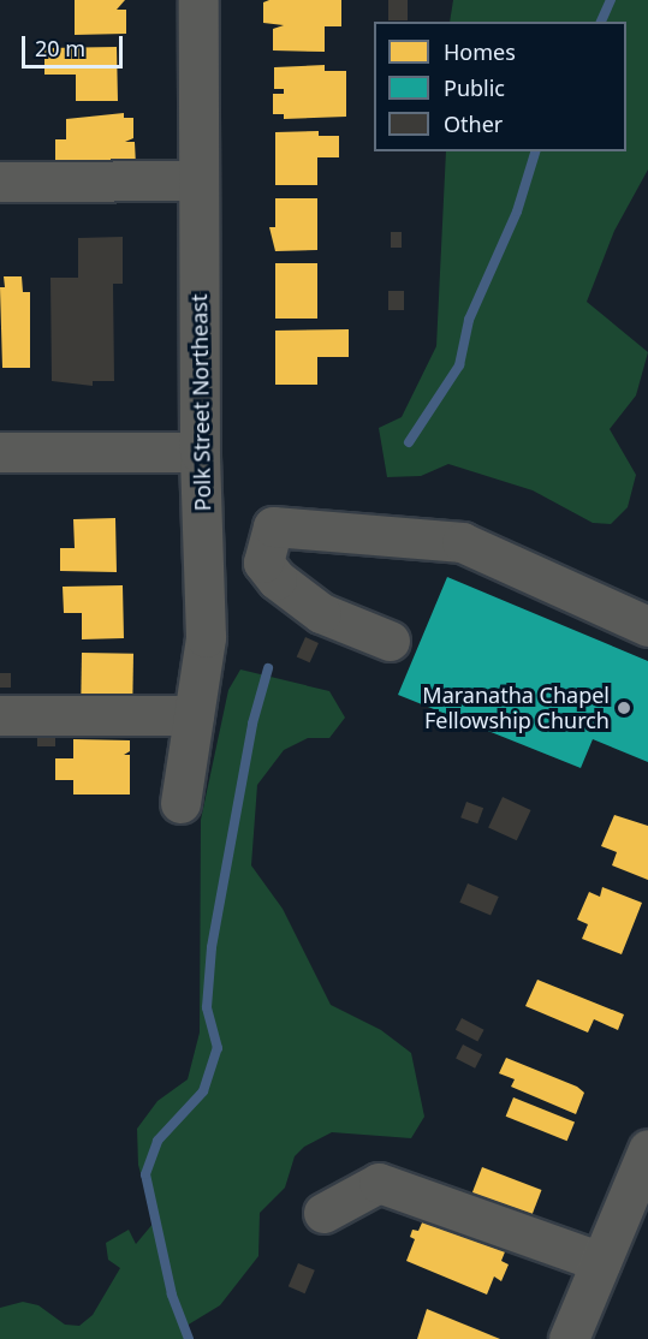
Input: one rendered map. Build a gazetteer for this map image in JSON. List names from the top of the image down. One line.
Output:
{"streets":{"street":["Polk Street Northeast"]},"places":["Maranatha Chapel Fellowship Church"],"legend":["Homes","Public","Other"],"scale_bar":"20 m"}
